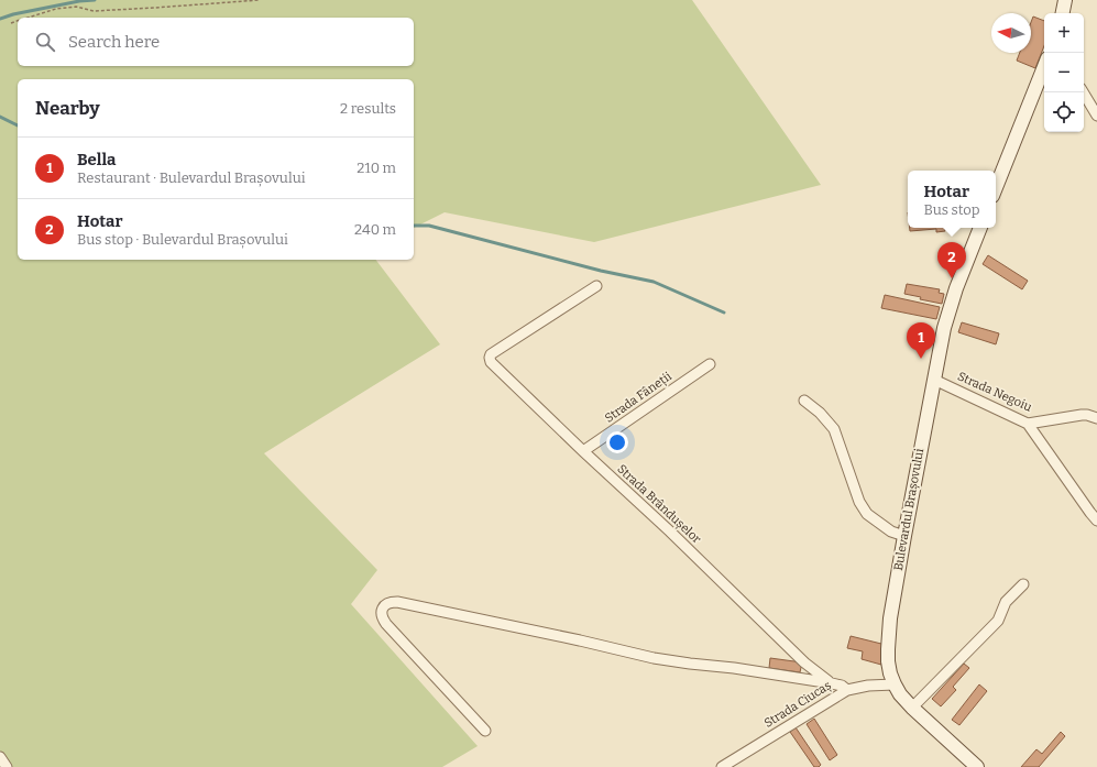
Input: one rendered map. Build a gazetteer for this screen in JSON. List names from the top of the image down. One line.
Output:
{"streets":{"main road":["Bulevardul Brașovului"],"street":["Strada Negoiu","Strada Fâneții","Strada Brândușelor","Strada Ciucaș"]},"crossings":[["Strada Negoiu","Bulevardul Brașovului"],["Strada Fâneții","Strada Brândușelor"],["Strada Brândușelor","Strada Ciucaș"],["Bulevardul Brașovului","Strada Ciucaș"]],"north":"left","page":{"map_buttons":["+","−"],"search":"Search here","heading":["Nearby","2 results"],"list":[{"mark":"1","name":"Bella","note":"Restaurant · Bulevardul Brașovului","value":"210 m"},{"mark":"2","name":"Hotar","note":"Bus stop · Bulevardul Brașovului","value":"240 m"}],"popup":["Hotar","Bus stop"],"pins":["2","1"]}}
